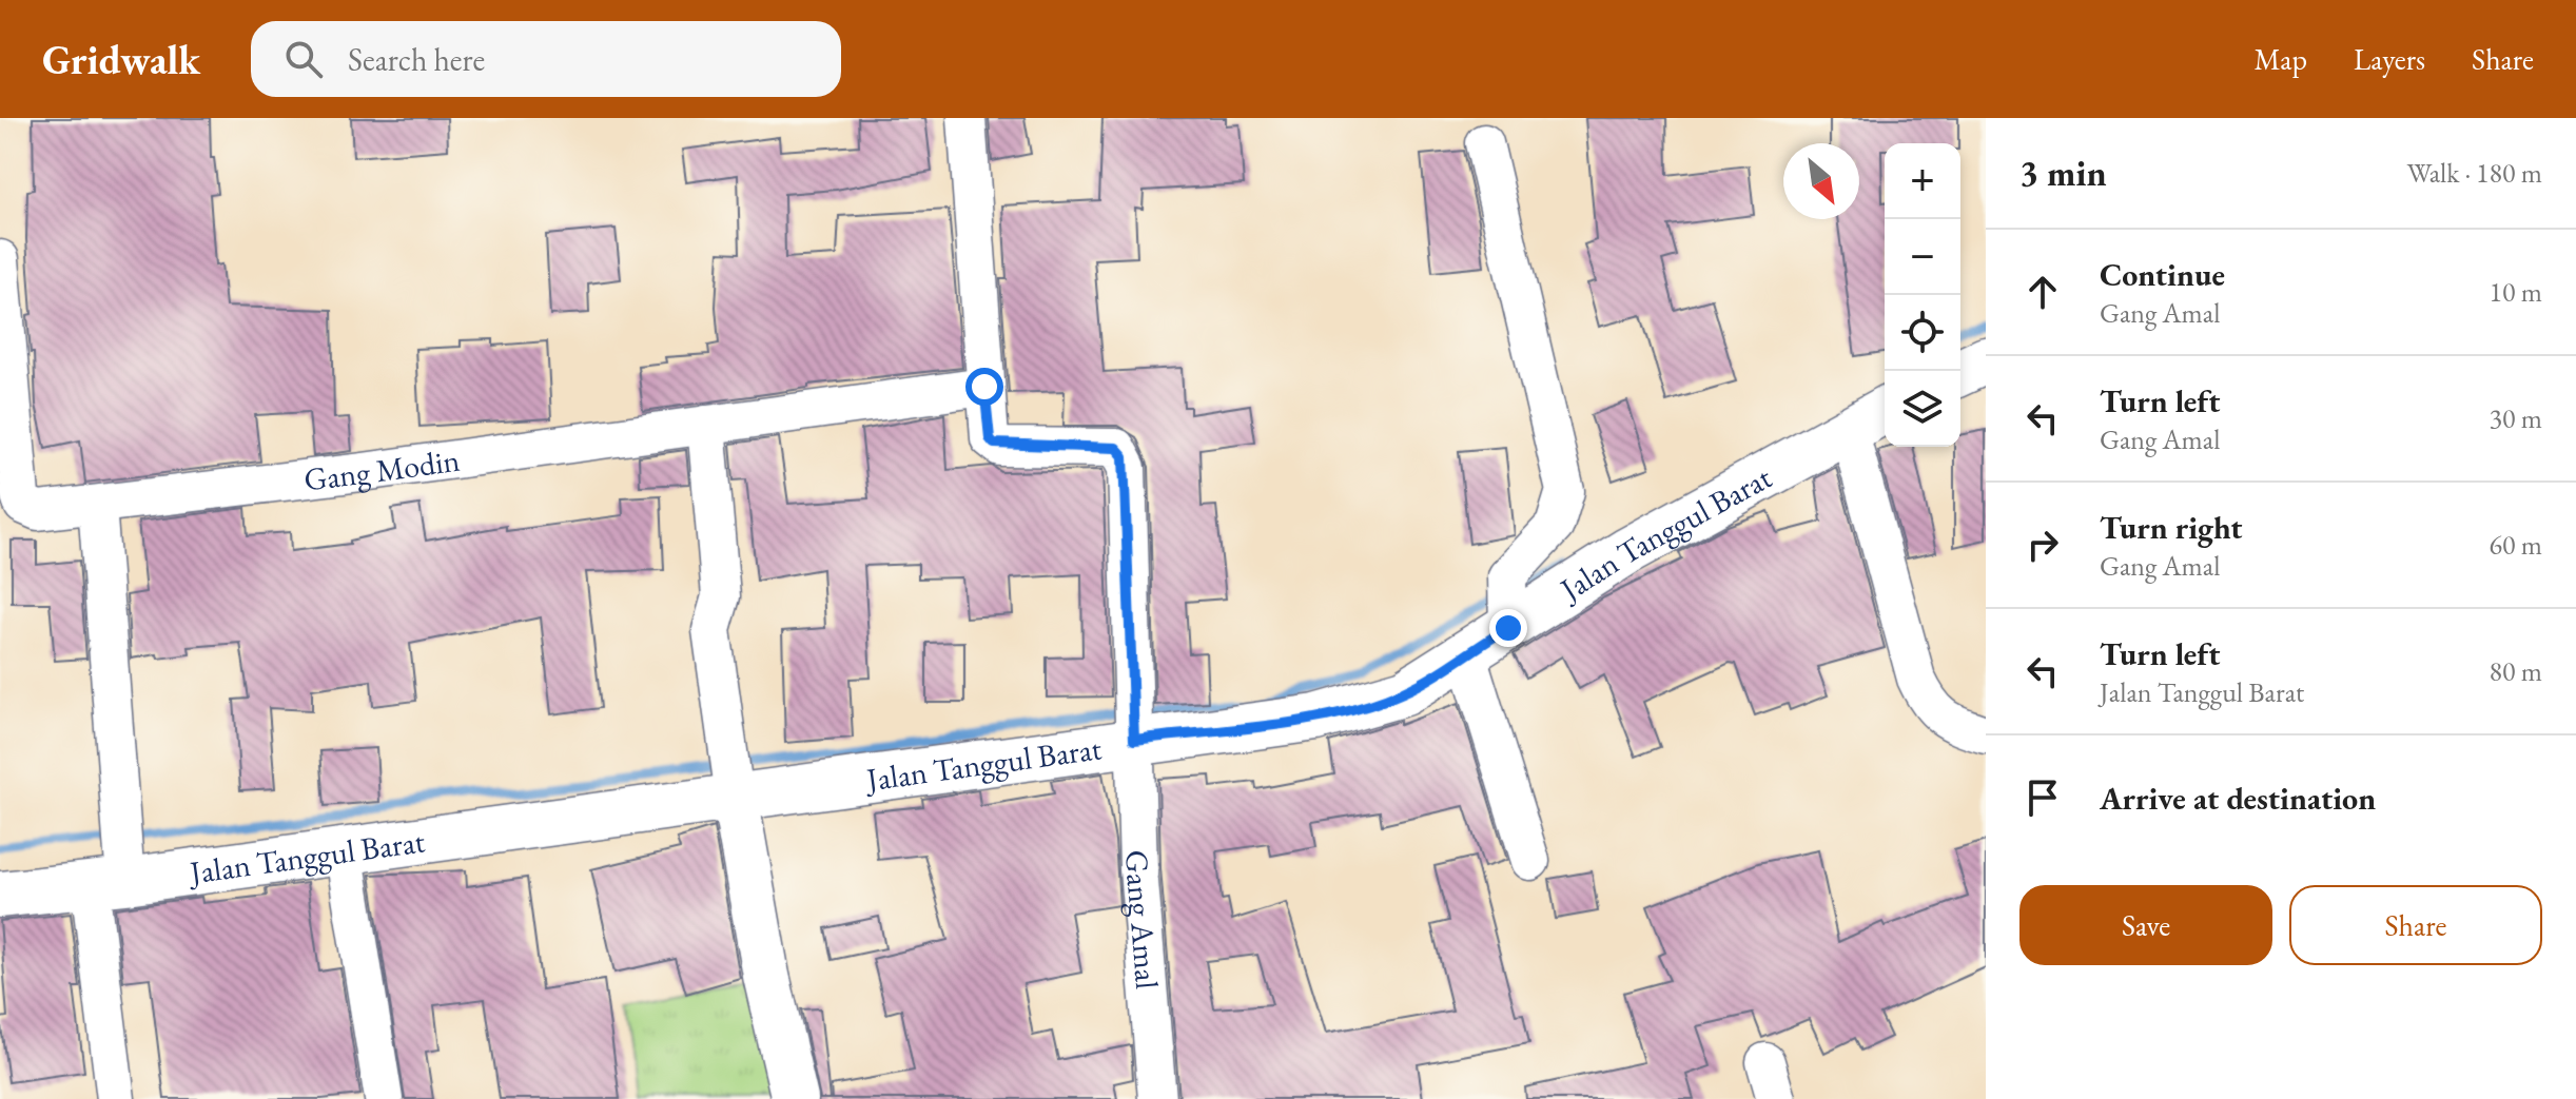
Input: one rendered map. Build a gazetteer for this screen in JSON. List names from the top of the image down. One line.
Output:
{"streets":{"street":["Gang Modin","Jalan Tanggul Barat","Gang Amal"]},"crossings":[["Gang Modin","Gang Amal"],["Jalan Tanggul Barat","Gang Amal"]],"north":"bottom right","page":{"header":"Gridwalk","search":"Search here","nav":["Map","Layers","Share"],"heading":["3 min","Walk · 180 m"],"map_buttons":["+","−"],"list":[["Continue","Gang Amal","10 m"],["Turn left","Gang Amal","30 m"],["Turn right","Gang Amal","60 m"],["Turn left","Jalan Tanggul Barat","80 m"],"Arrive at destination"],"buttons":["Save","Share"]}}
